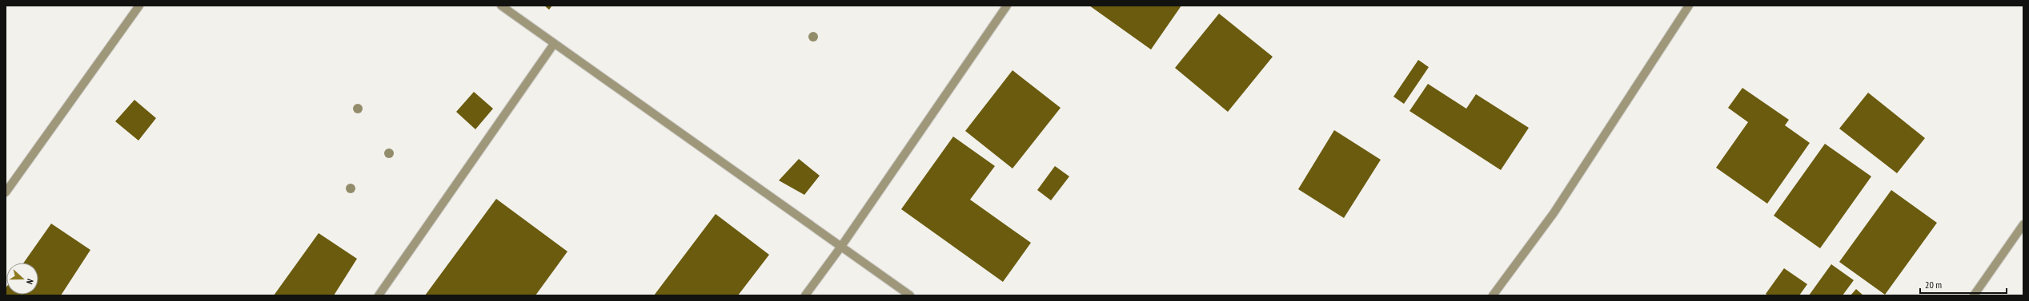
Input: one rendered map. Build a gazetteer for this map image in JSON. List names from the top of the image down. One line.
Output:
{"scale_bar":"20 m","north":"right"}
